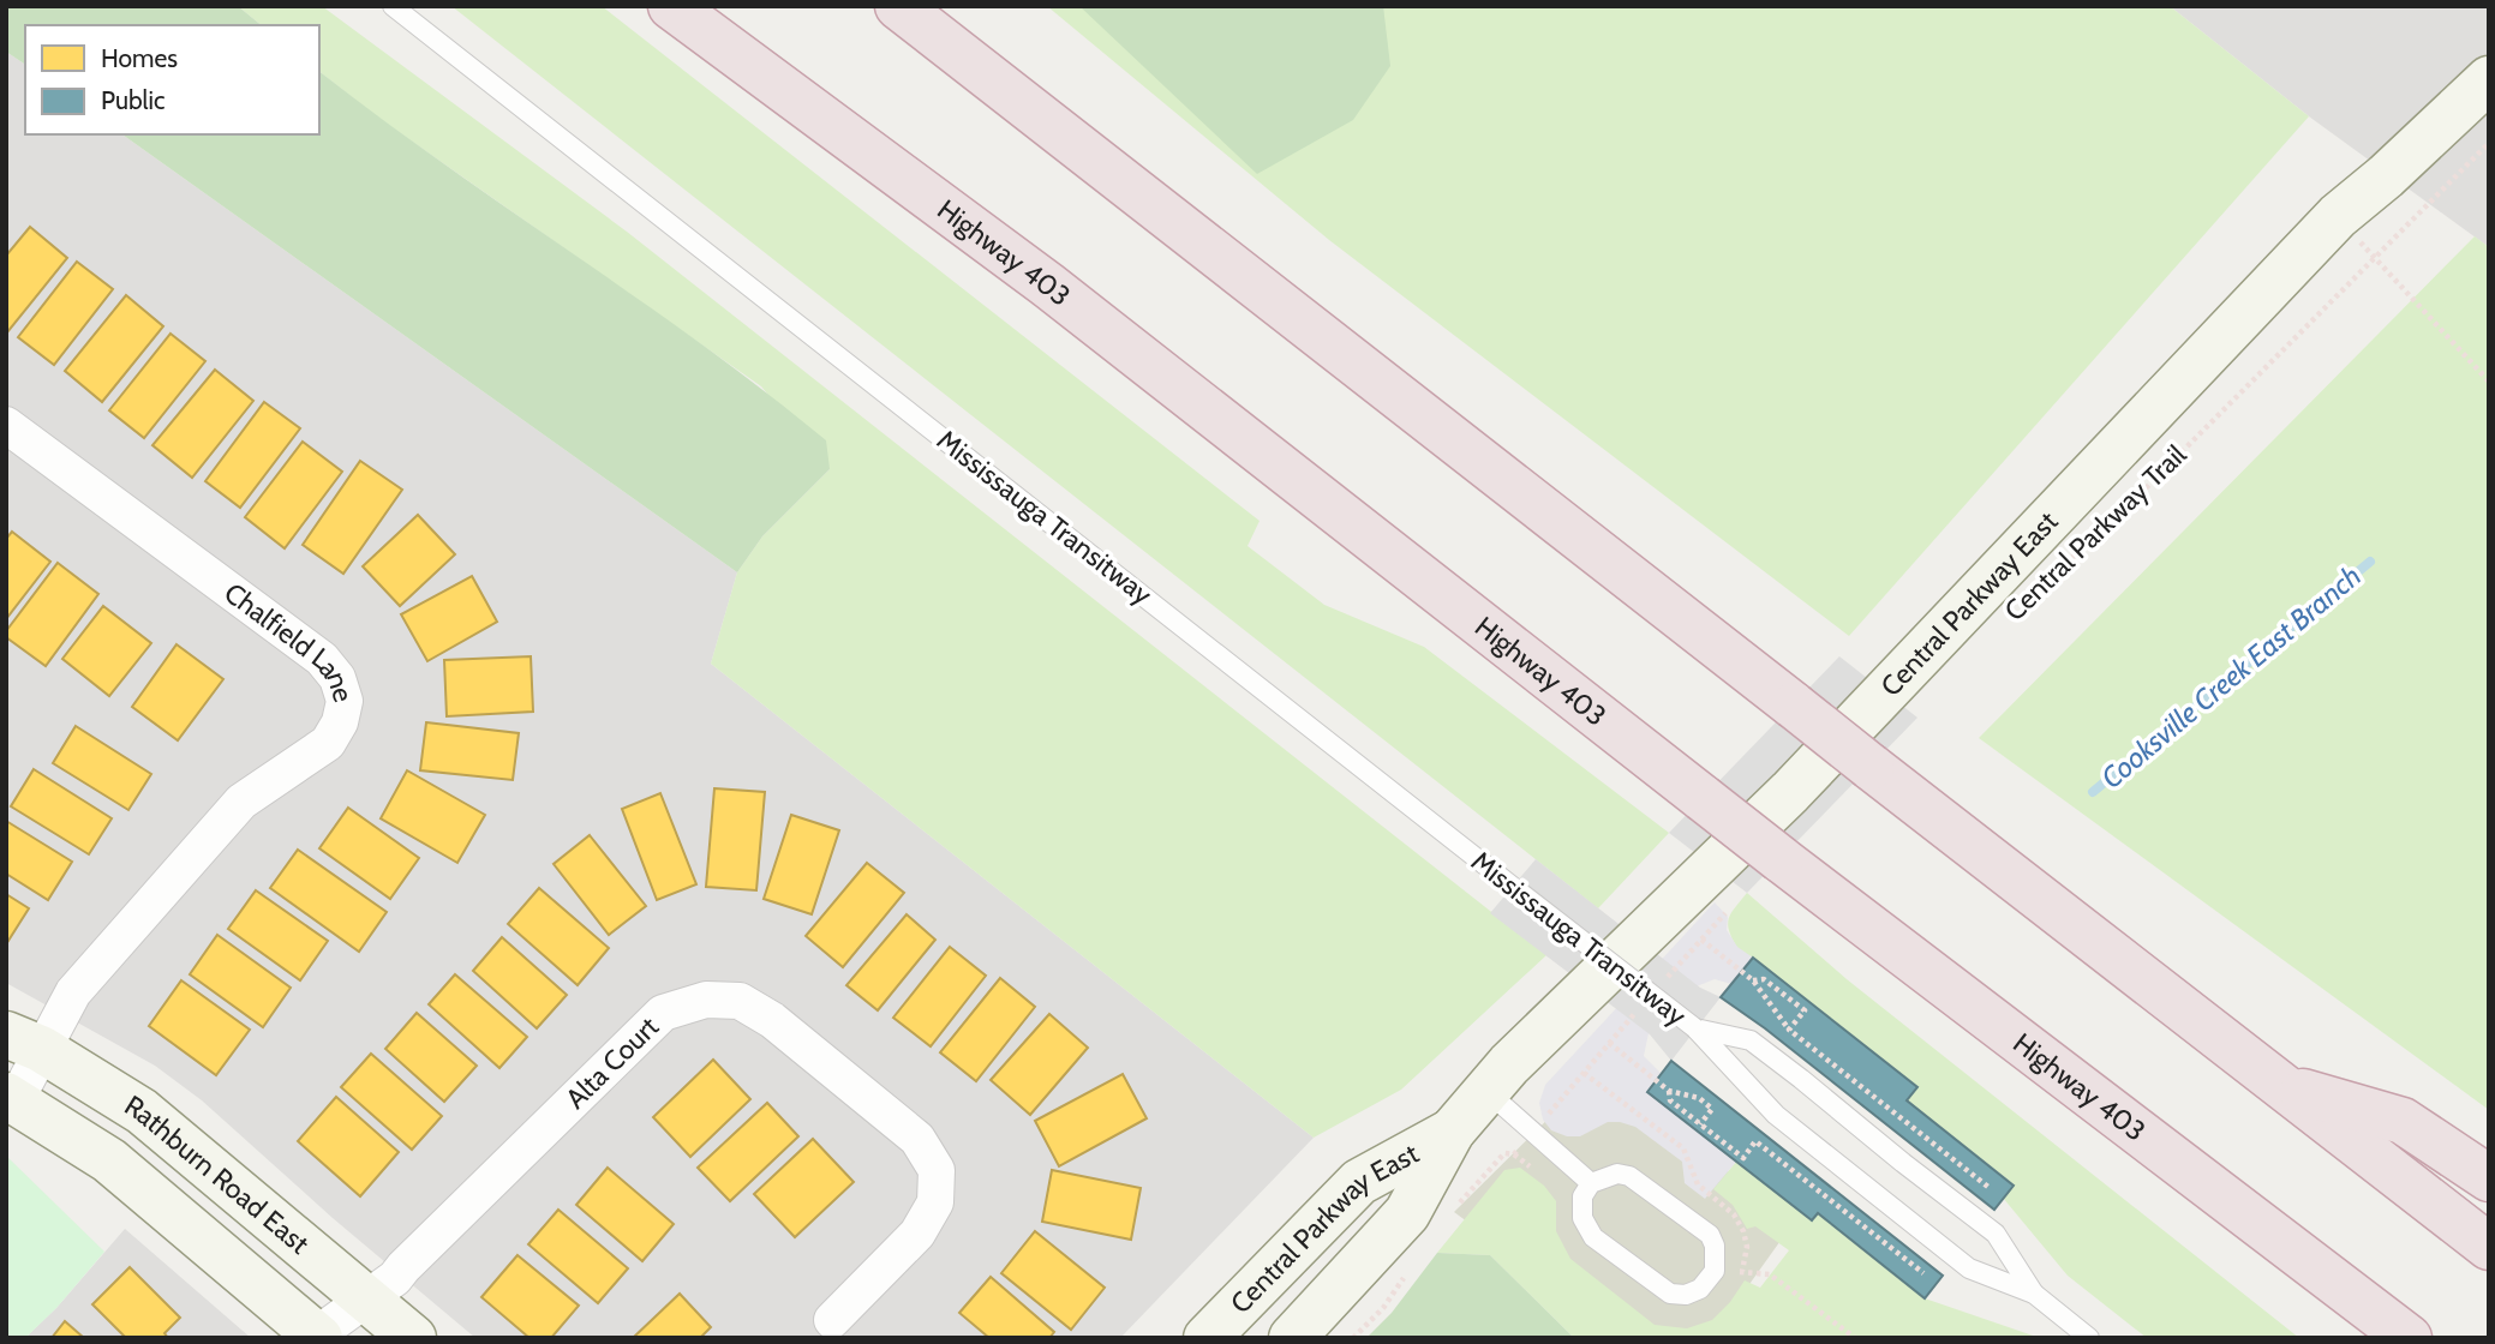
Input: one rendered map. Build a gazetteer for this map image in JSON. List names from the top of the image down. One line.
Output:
{"streets":{"highway":["Highway 403"],"street":["Central Parkway East","Chalfield Lane","Alta Court","Rathburn Road East"],"lane":["Mississauga Transitway"],"path":["Central Parkway Trail"]},"crossings":[["Chalfield Lane","Rathburn Road East"],["Alta Court","Rathburn Road East"]],"water":["Cooksville Creek East Branch"],"legend":["Homes","Public"]}
